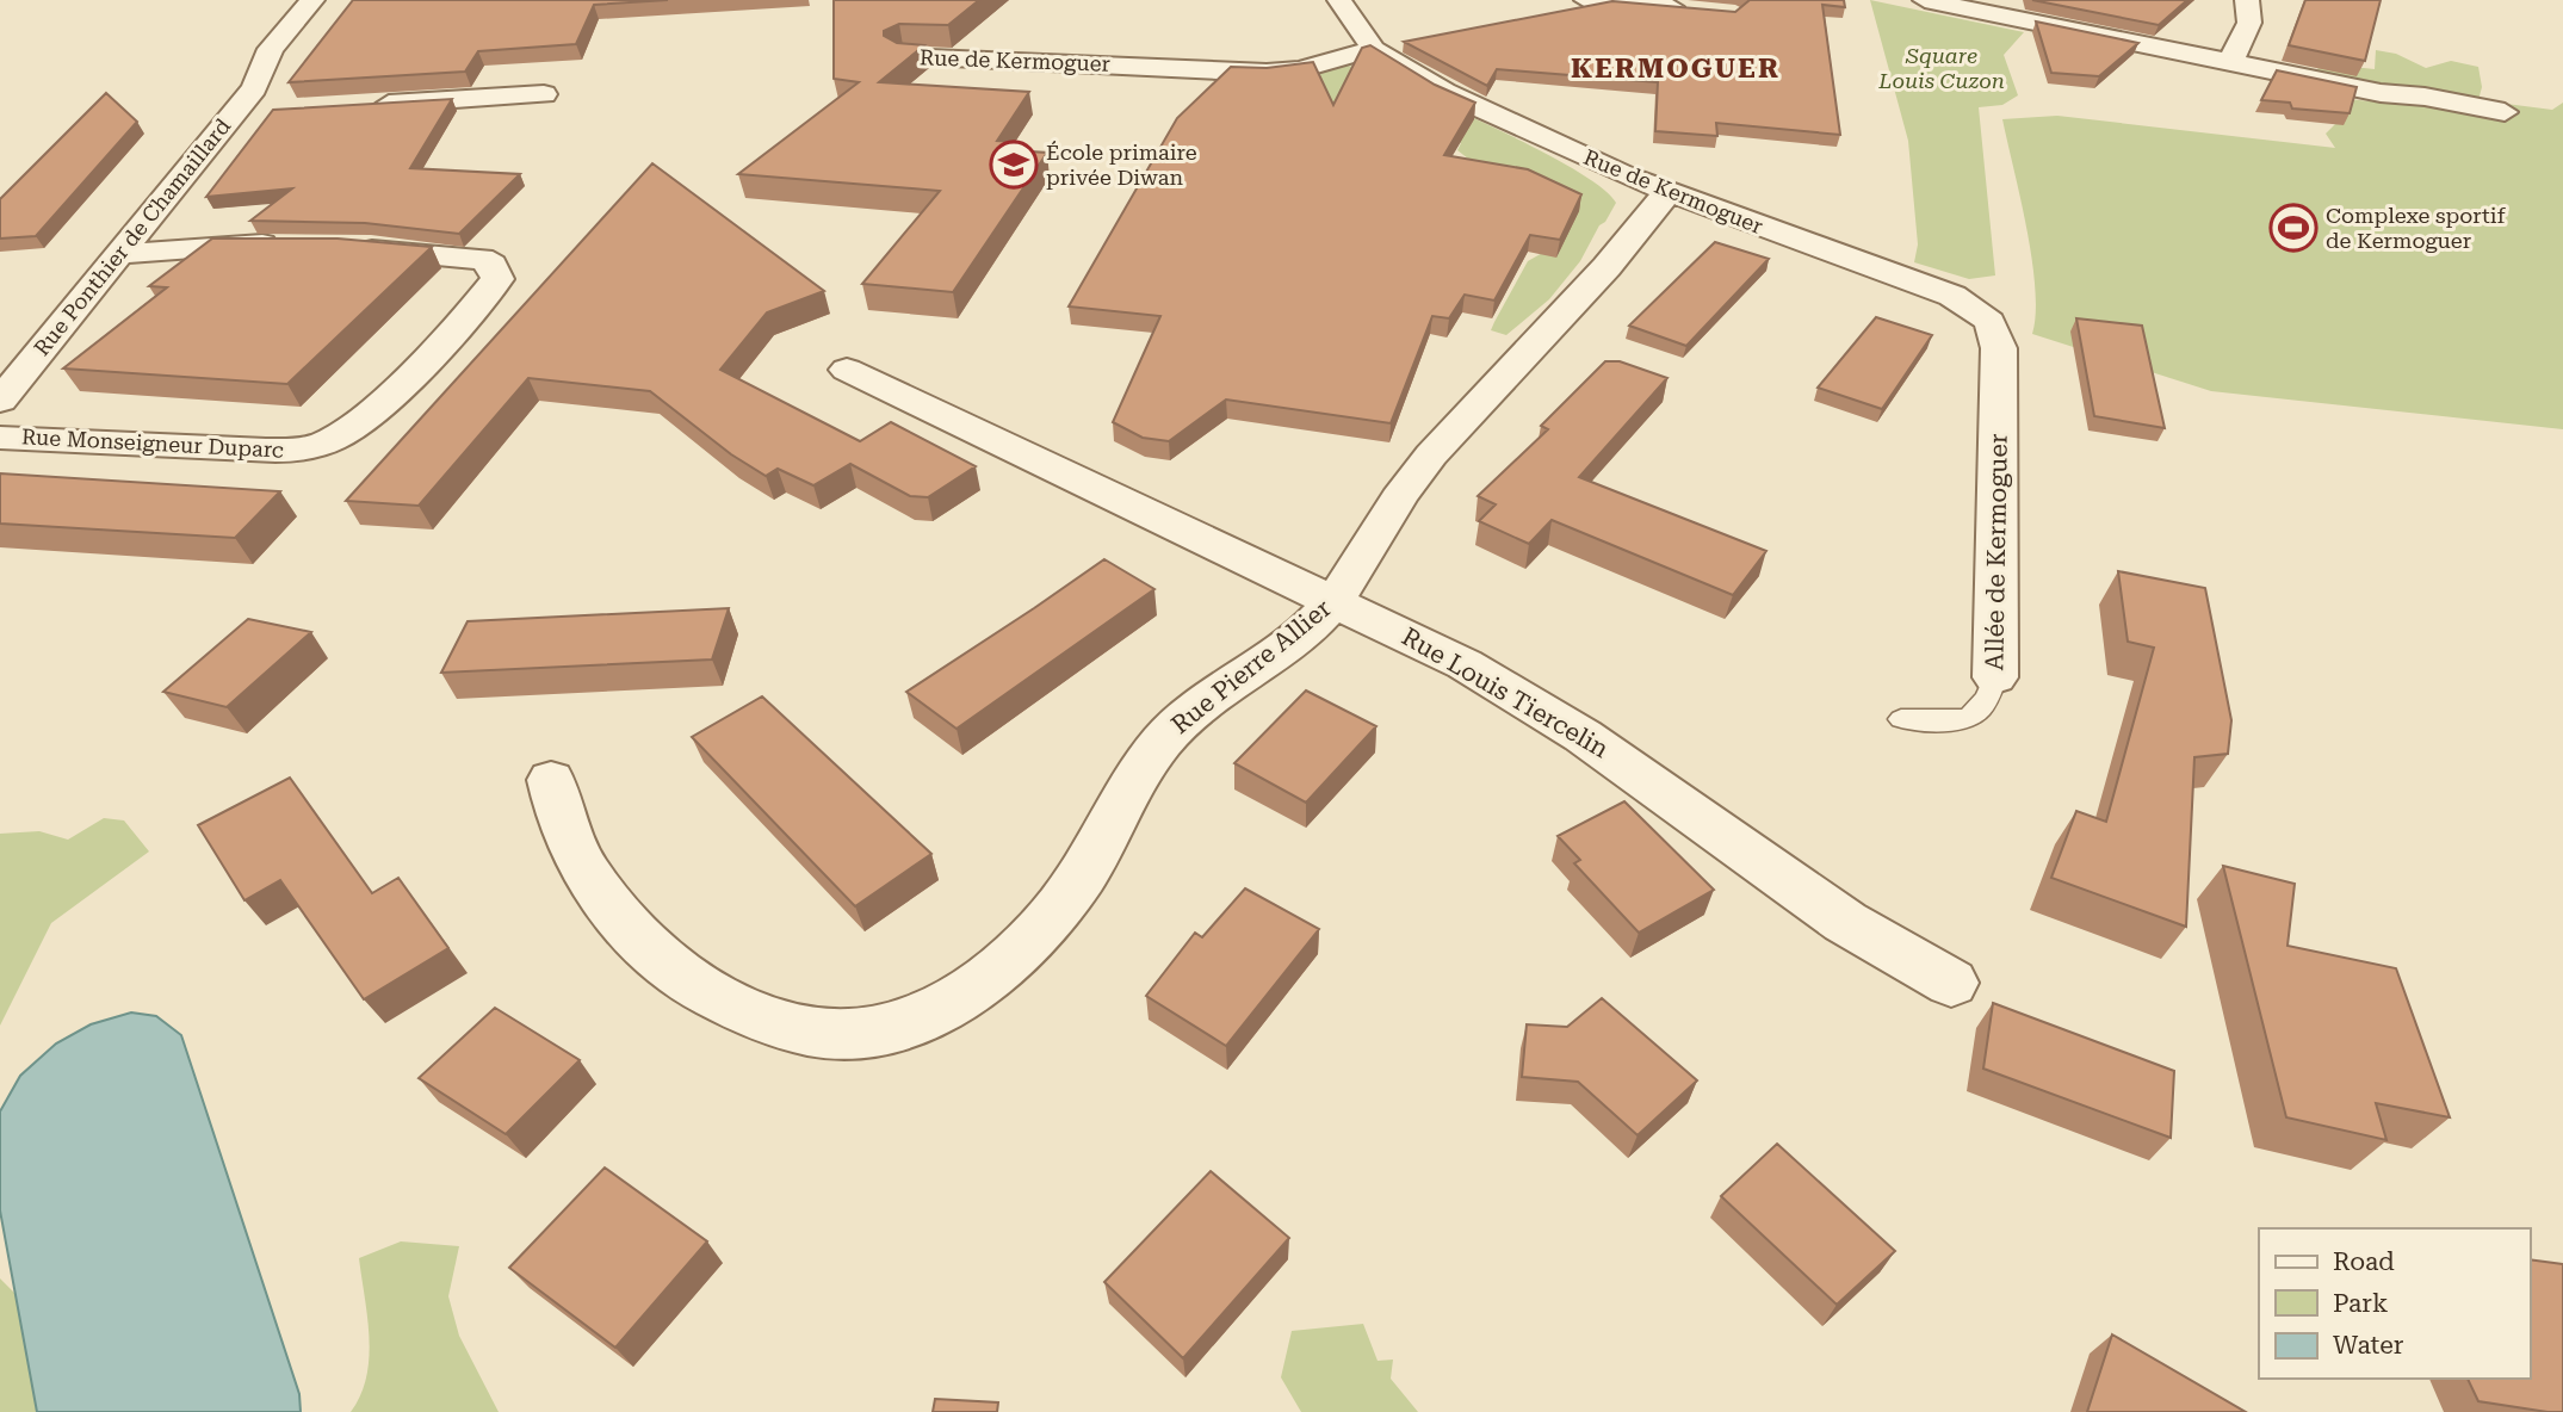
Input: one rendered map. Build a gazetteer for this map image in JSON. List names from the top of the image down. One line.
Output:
{"streets":{"street":["Rue de Kermoguer","Rue Ponthier de Chamaillard","Rue Monseigneur Duparc","Allée de Kermoguer","Rue Pierre Allier","Rue Louis Tiercelin"]},"crossings":[["Rue de Kermoguer","Allée de Kermoguer"],["Rue de Kermoguer","Rue Pierre Allier"],["Rue Pierre Allier","Rue Louis Tiercelin"]],"districts":["KERMOGUER"],"parks":["Square Louis Cuzon"],"places":{"school or university":["École primaire privée Diwan"],"sports":["Complexe sportif de Kermoguer"]},"legend":["Road","Park","Water"]}
